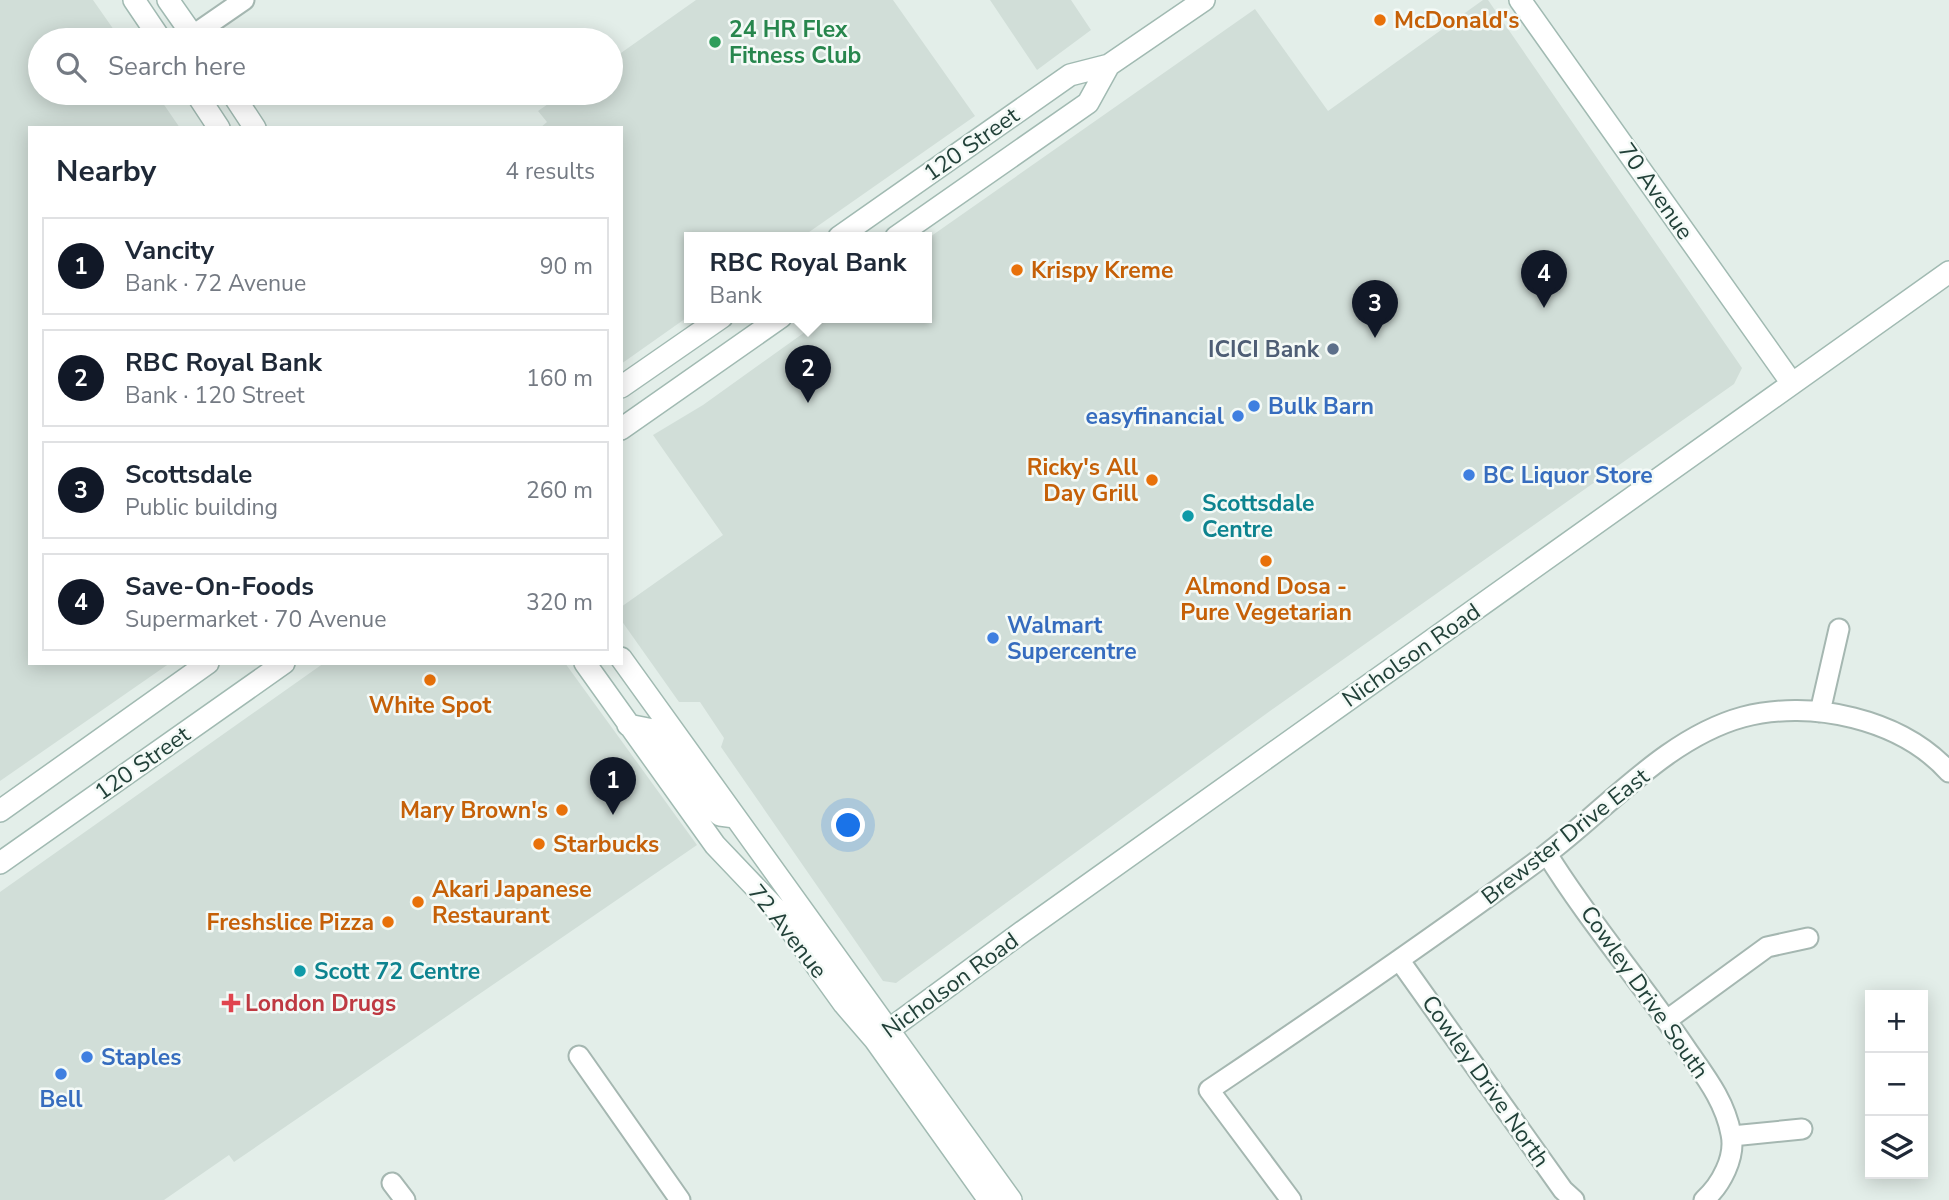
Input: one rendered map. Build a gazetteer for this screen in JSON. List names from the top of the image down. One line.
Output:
{"streets":{"main road":["120 Street","70 Avenue","Nicholson Road","72 Avenue"],"street":["Brewster Drive East","Cowley Drive South","Cowley Drive North"]},"crossings":[["70 Avenue","Nicholson Road"],["Nicholson Road","72 Avenue"],["Brewster Drive East","Cowley Drive South"],["Brewster Drive East","Cowley Drive North"]],"places":{"other":["McDonald's","24 HR Flex Fitness Club","Krispy Kreme","ICICI Bank","Bulk Barn","easyfinancial","BC Liquor Store","Ricky's All Day Grill","Scottsdale Centre","Almond Dosa - Pure Vegetarian","Walmart Supercentre","White Spot","Mary Brown's","Starbucks","Akari Japanese Restaurant","Freshslice Pizza","Scott 72 Centre","Staples","Bell"],"health":["London Drugs"]},"page":{"search":"Search here","heading":["Nearby","4 results"],"list":[{"mark":"1","name":"Vancity","note":"Bank · 72 Avenue","value":"90 m"},{"mark":"2","name":"RBC Royal Bank","note":"Bank · 120 Street","value":"160 m"},{"mark":"3","name":"Scottsdale","note":"Public building","value":"260 m"},{"mark":"4","name":"Save-On-Foods","note":"Supermarket · 70 Avenue","value":"320 m"}],"popup":["RBC Royal Bank","Bank"],"pins":["4","3","2","1"],"map_buttons":["+","−"]}}
